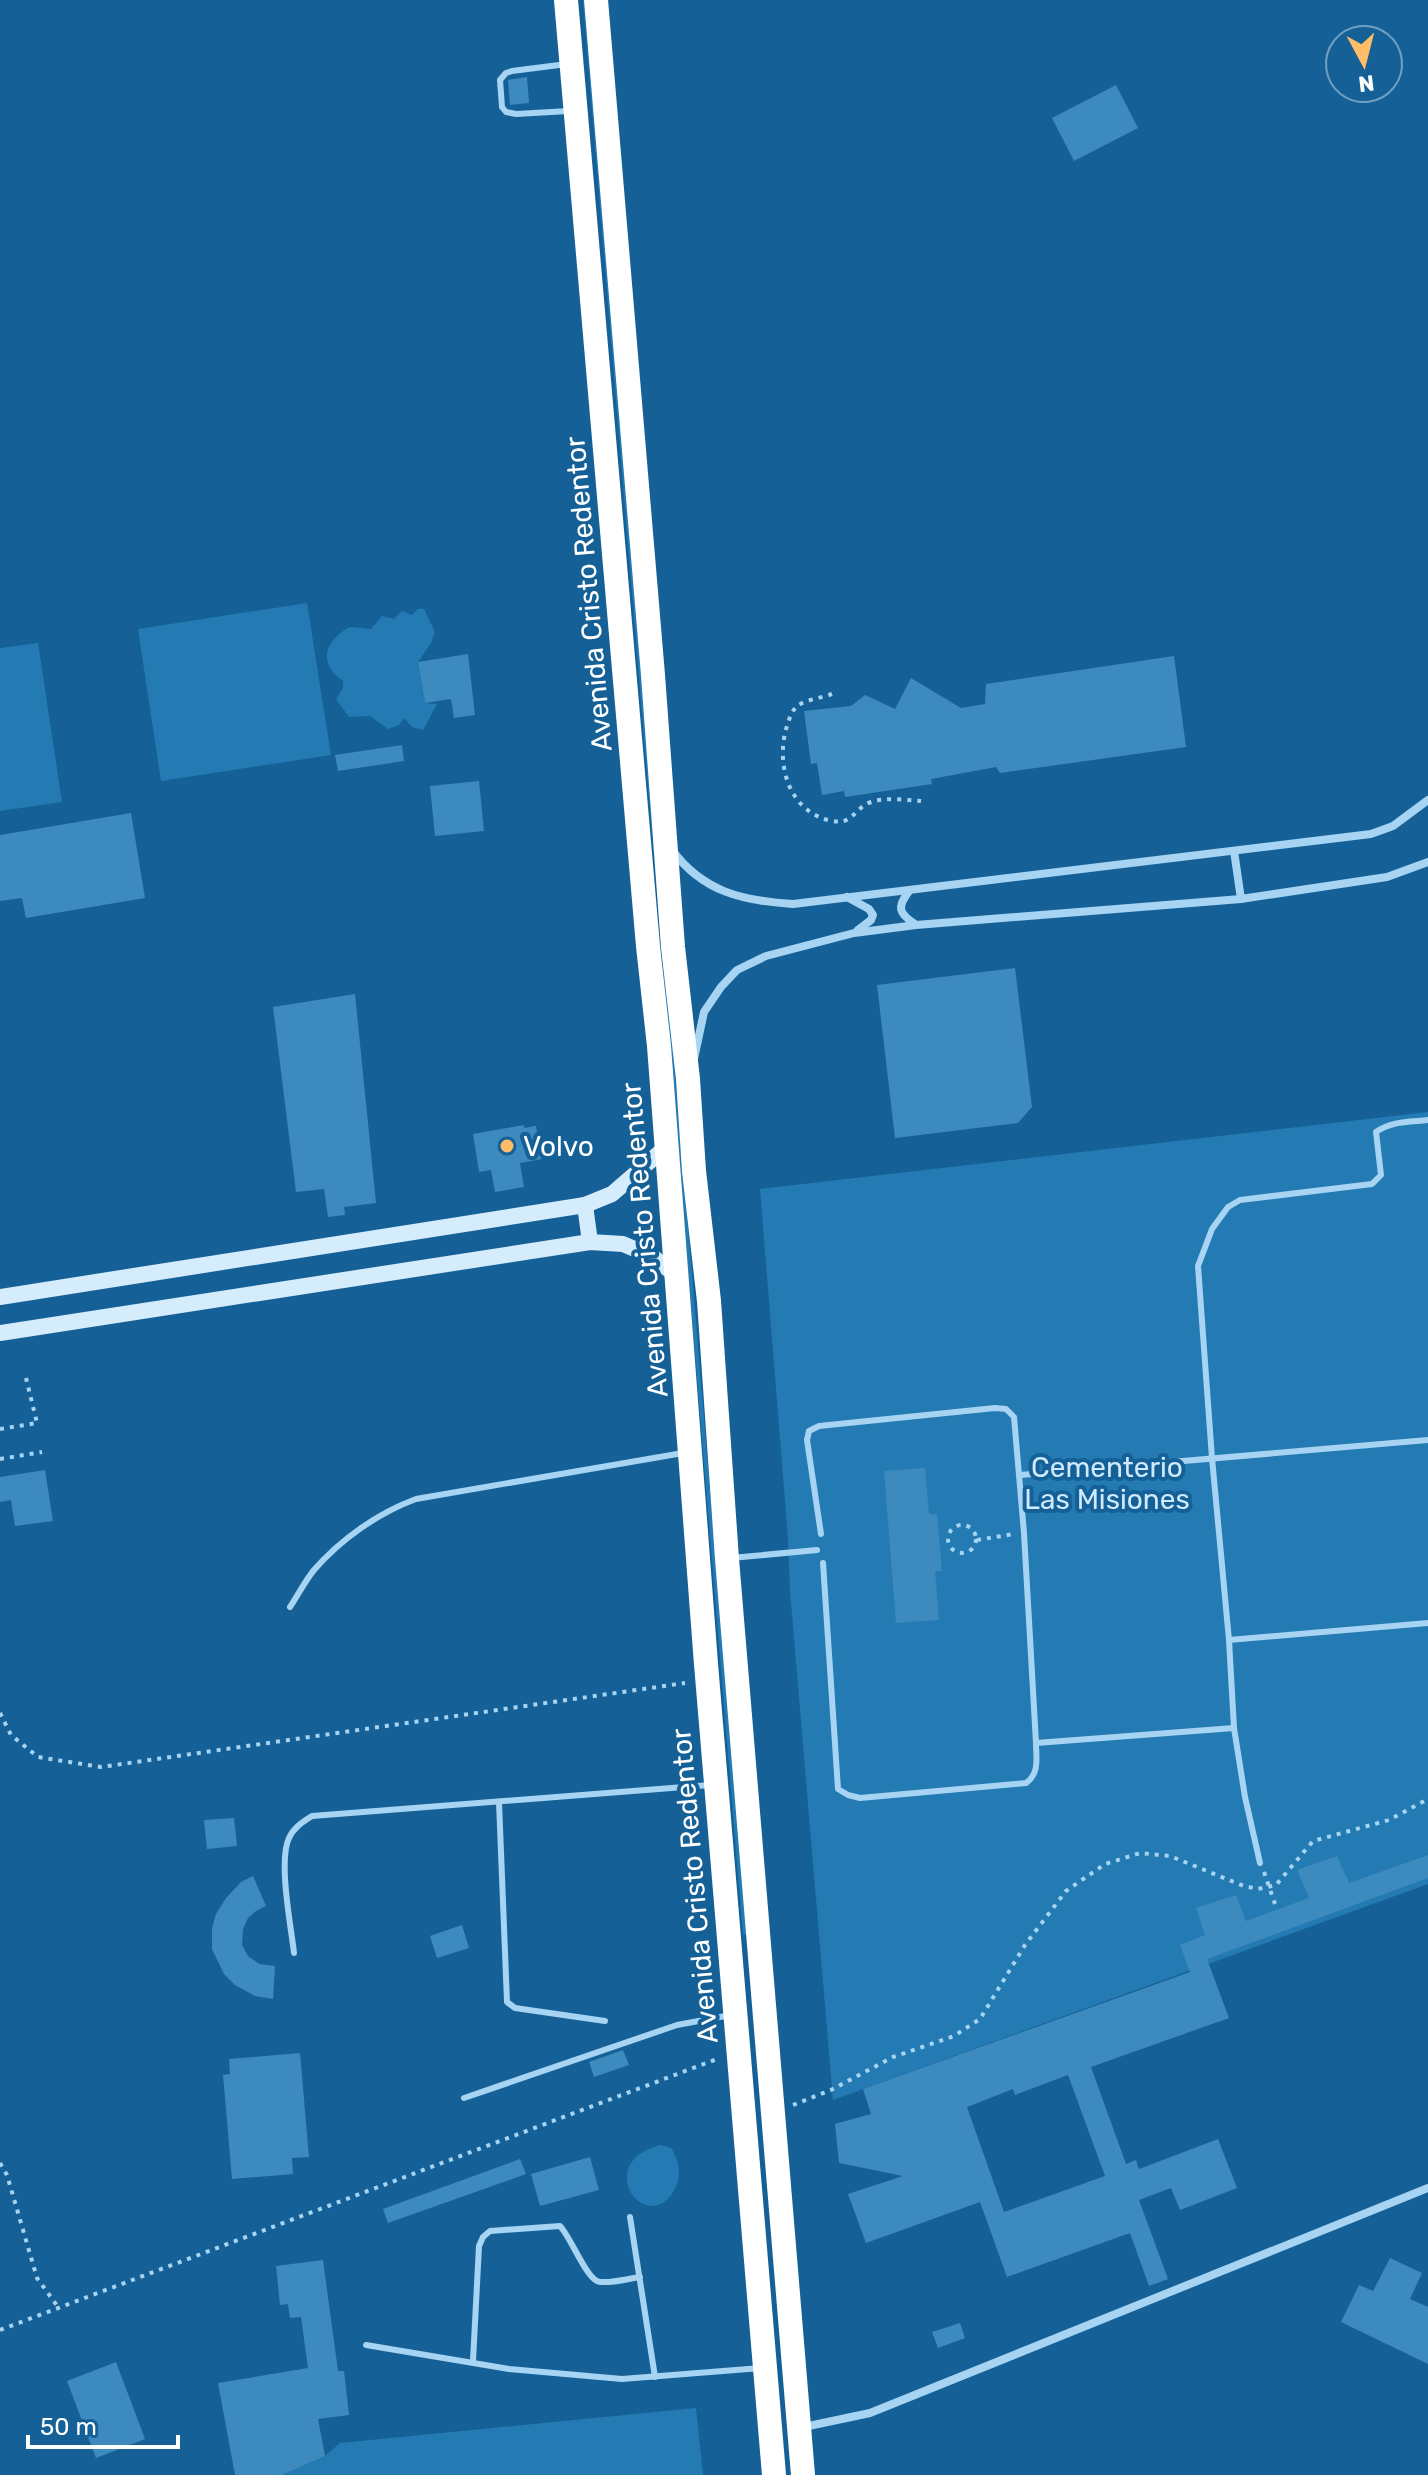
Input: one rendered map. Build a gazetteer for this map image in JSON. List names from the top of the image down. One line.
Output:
{"streets":{"highway":["Avenida Cristo Redentor"]},"parks":["Cementerio Las Misiones"],"places":["Volvo"],"scale_bar":"50 m","north":"bottom"}
